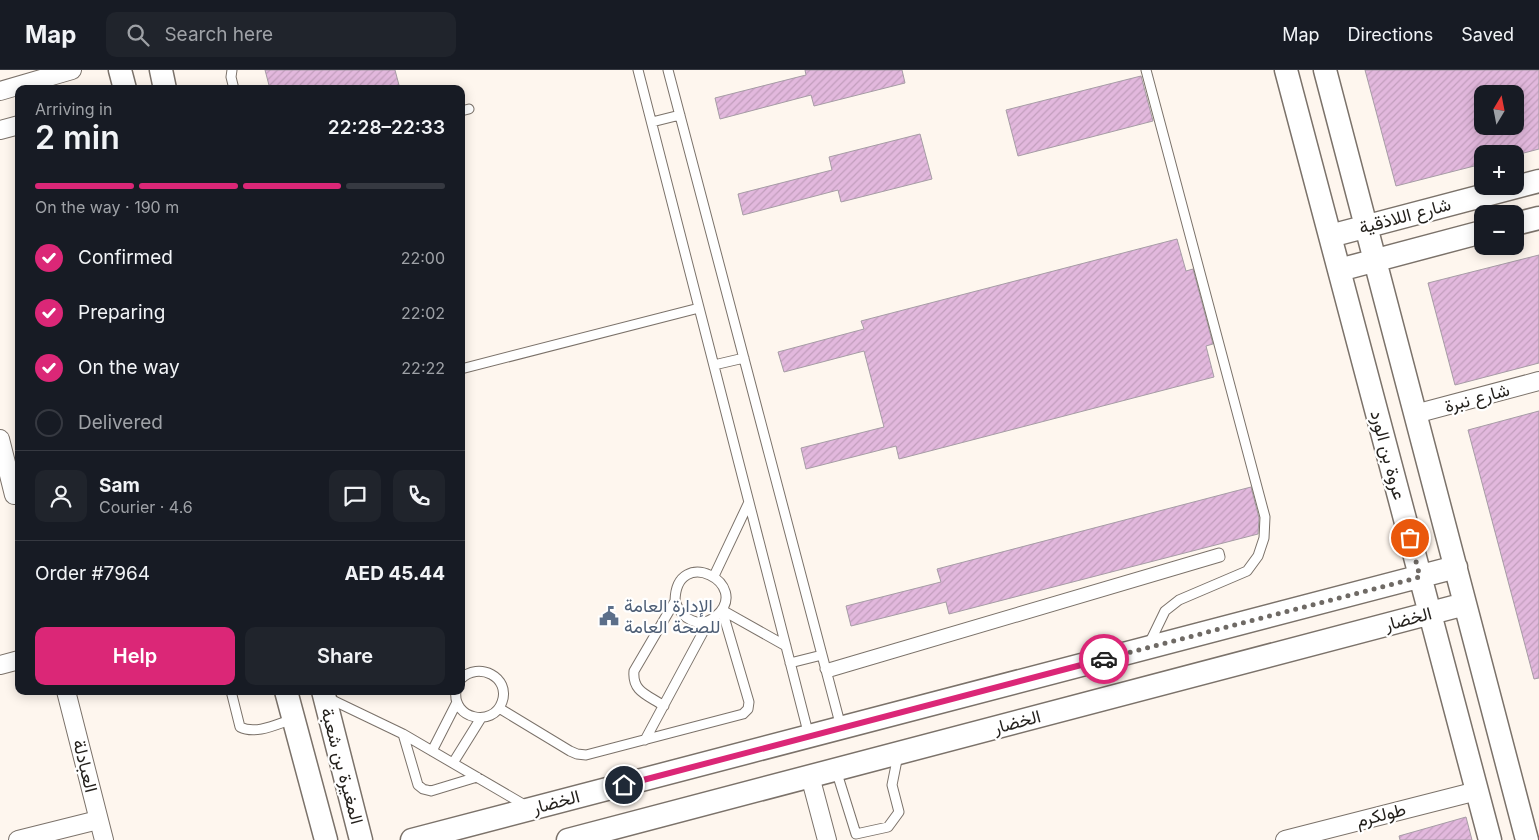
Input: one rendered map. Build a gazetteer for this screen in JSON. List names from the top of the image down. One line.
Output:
{"streets":{"street":["شارع اللاذقية","شارع نبرة","عروة بن الورد","الخضار","العبادلة","المغيرة بن شعبة","طولكرم"]},"crossings":[["شارع اللاذقية","عروة بن الورد"],["شارع نبرة","عروة بن الورد"],["عروة بن الورد","الخضار"],["عروة بن الورد","طولكرم"]],"places":{"public building":["الإدارة العامة للصحة العامة"]},"north":"top","page":{"header":"Map","search":"Search here","nav":["Map","Directions","Saved"],"map_buttons":["+","−"],"heading":["2 min","Arriving in","22:28–22:33"],"panel":["Sam","Courier · 4.6","Order #7964","AED 45.44"],"bar":"On the way · 190 m","list":[["Confirmed","22:00"],["Preparing","22:02"],["On the way","22:22"],"Delivered"],"buttons":["Help","Share"]}}
